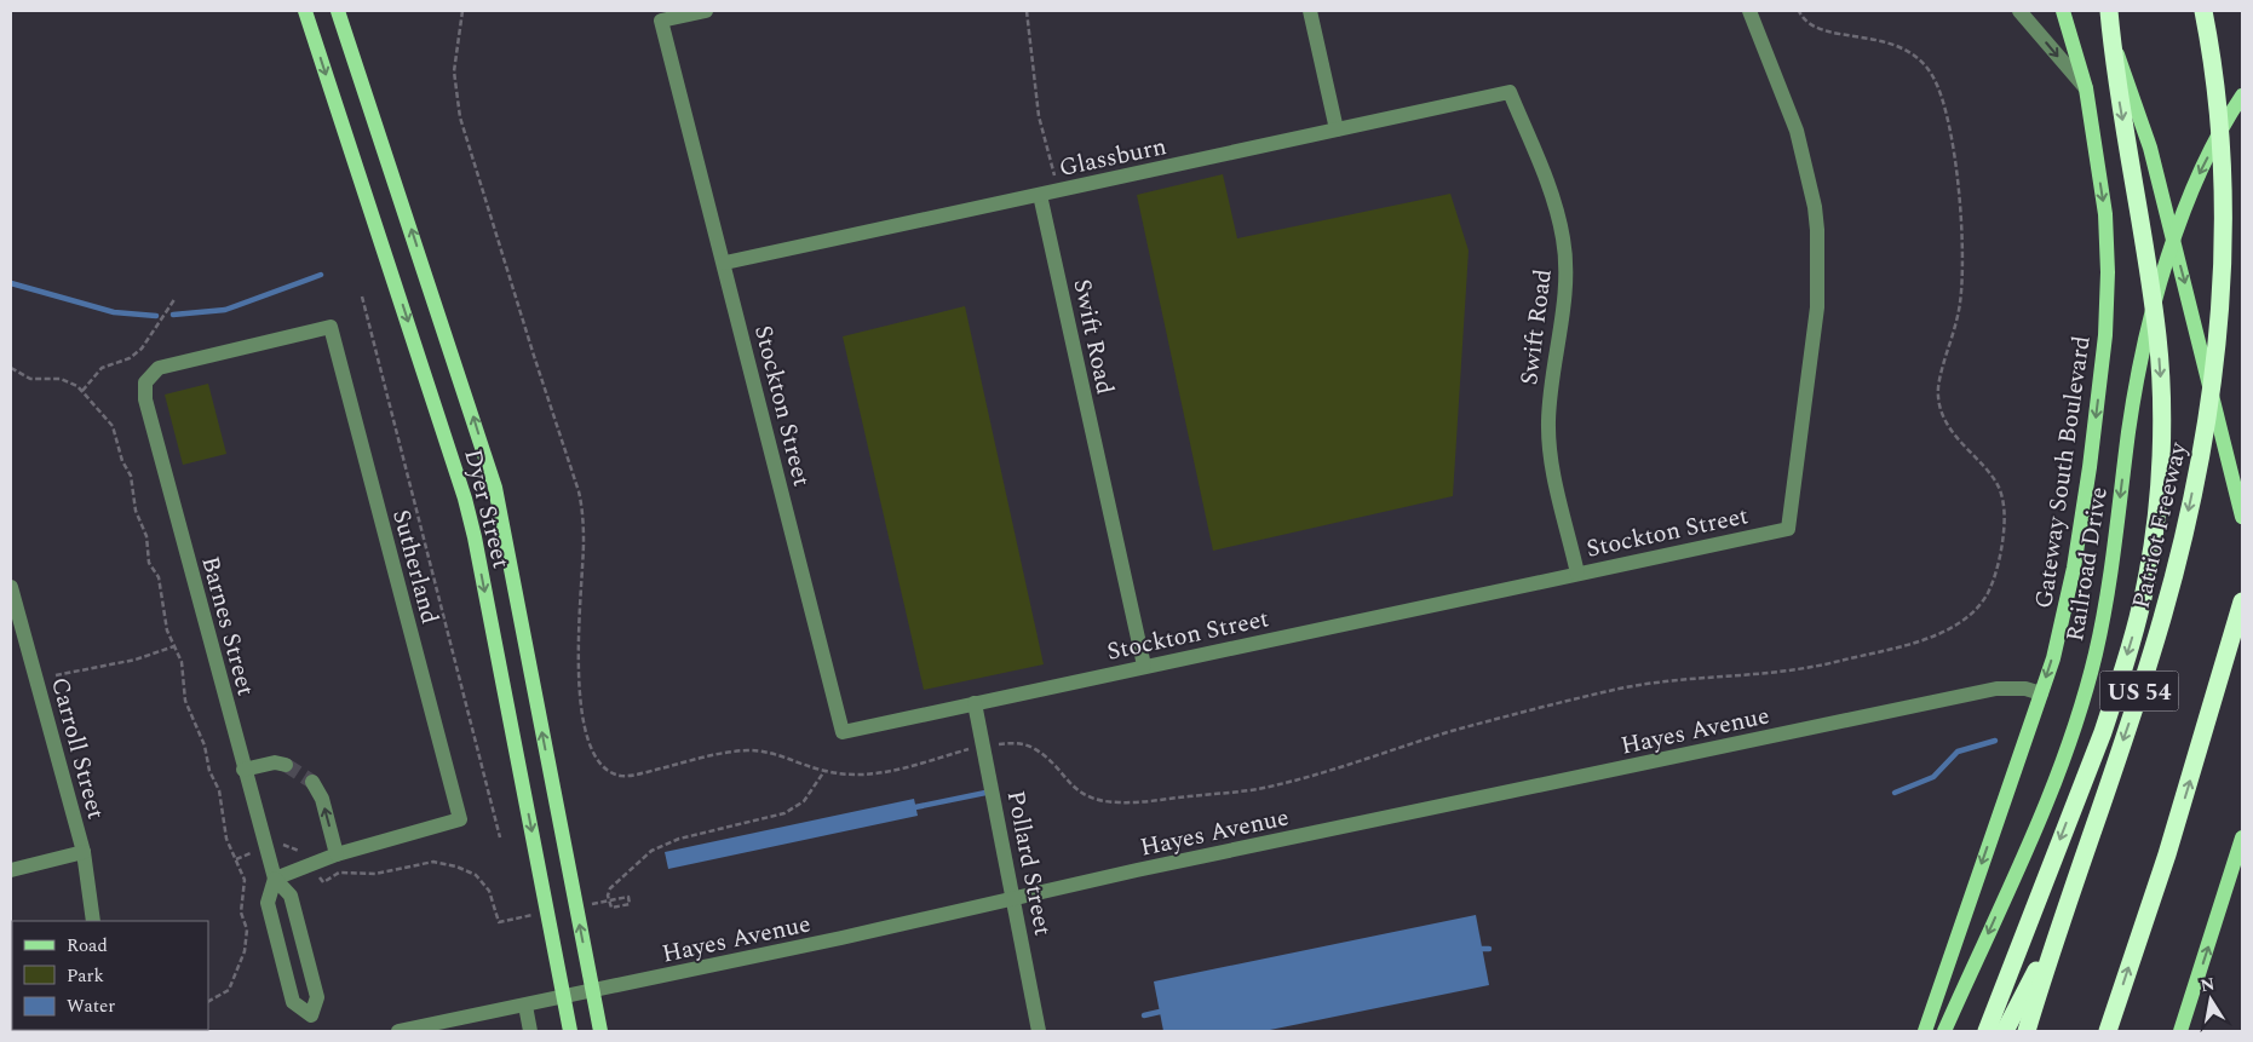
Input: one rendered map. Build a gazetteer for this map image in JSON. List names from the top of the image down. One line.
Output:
{"streets":{"highway":["Patriot Freeway","US 54"],"main road":["Gateway South Boulevard","Dyer Street","Railroad Drive"],"street":["Glassburn","Swift Road","Stockton Street","Sutherland","Barnes Street","Hayes Avenue","Carroll Street","Pollard Street"]},"crossings":[["Glassburn","Swift Road"],["Glassburn","Stockton Street"],["Swift Road","Stockton Street"],["Stockton Street","Pollard Street"],["Gateway South Boulevard","Hayes Avenue"],["Dyer Street","Hayes Avenue"],["Sutherland","Barnes Street"],["Hayes Avenue","Pollard Street"]],"one_way":["Railroad Drive"],"legend":["Road","Park","Water"],"north":"top"}
